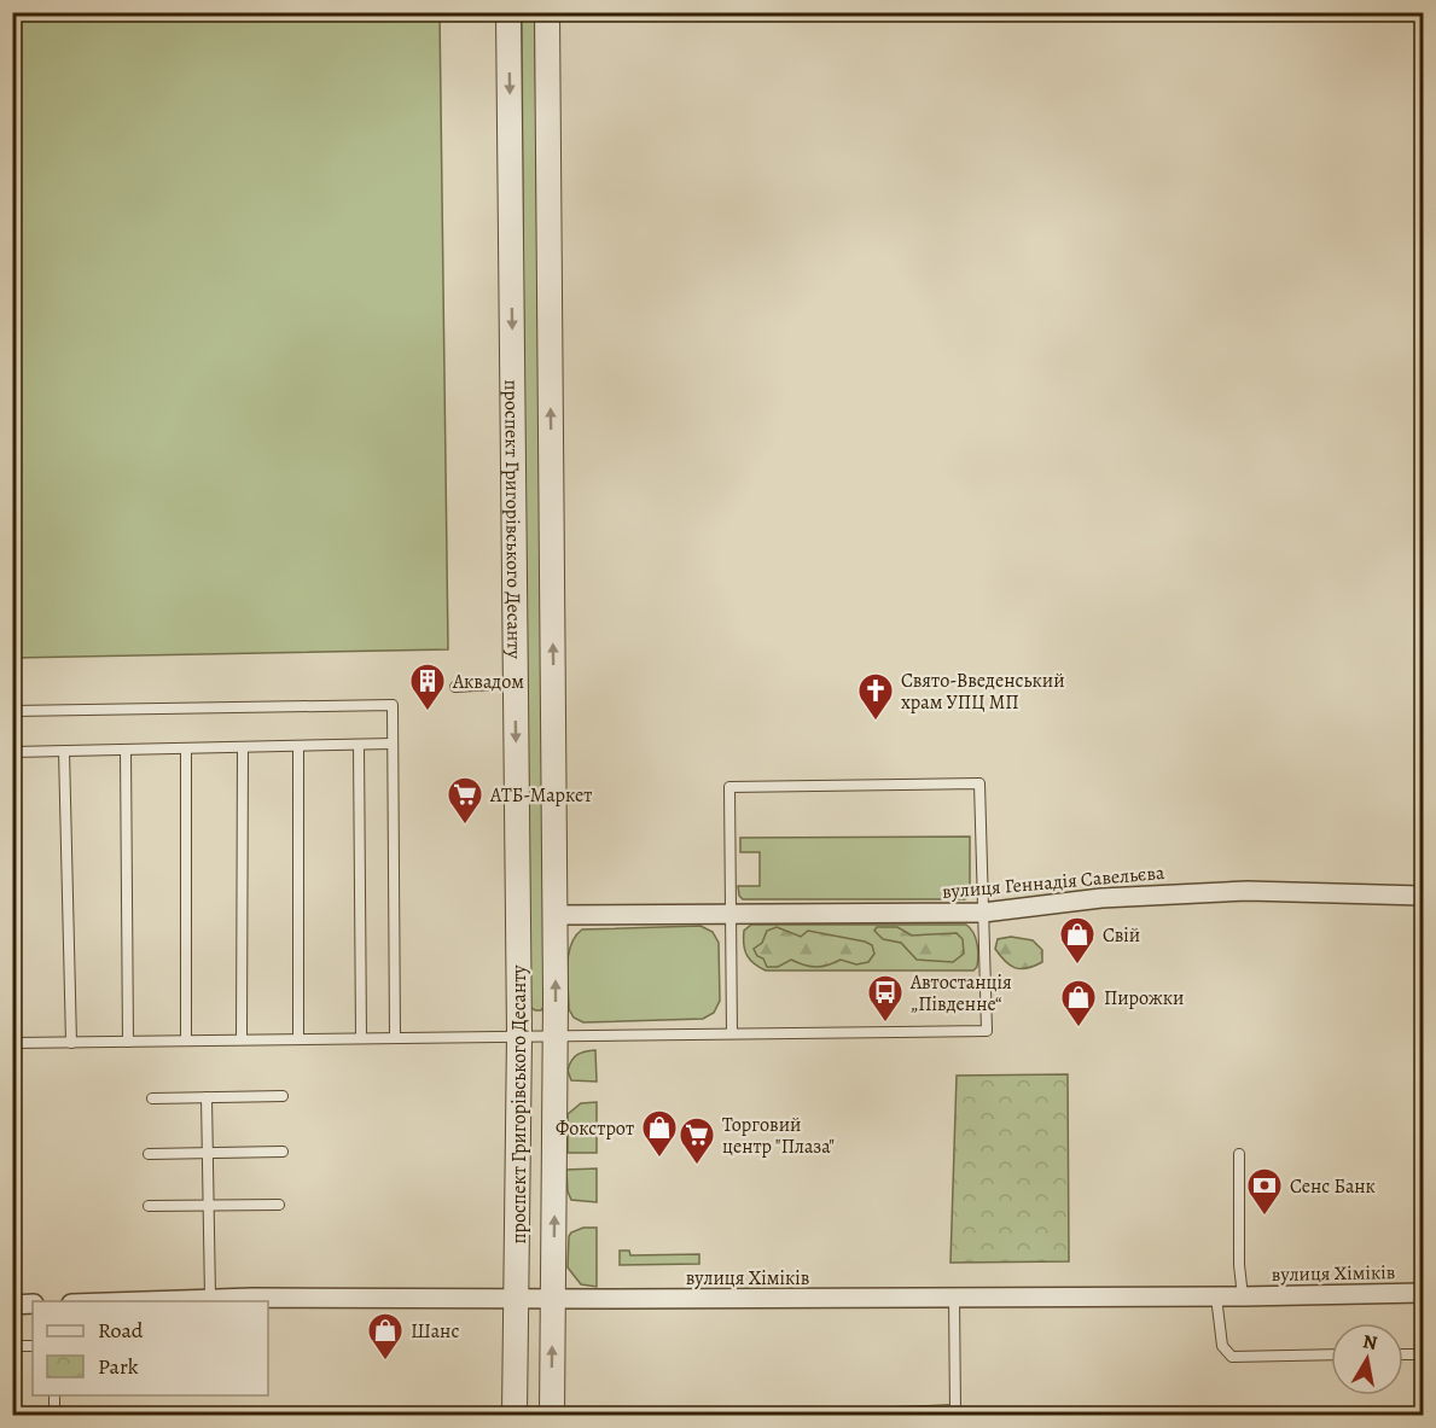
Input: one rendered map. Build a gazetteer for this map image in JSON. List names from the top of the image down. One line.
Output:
{"streets":{"street":["проспект Григорівського Десанту","вулиця Геннадія Савельєва","вулиця Хіміків"]},"crossings":[["проспект Григорівського Десанту","вулиця Геннадія Савельєва"],["проспект Григорівського Десанту","вулиця Хіміків"]],"places":{"building":["Аквадом"],"church":["Свято-Введенський храм УПЦ МП"],"supermarket":["АТБ-Маркет","Торговий центр \"Плаза\""],"shop":["Свій","Пирожки","Фокстрот","Шанс"],"bus stop":["Автостанція „Південне“"],"bank":["Сенс Банк"]},"legend":["Road","Park"],"north":"top"}
